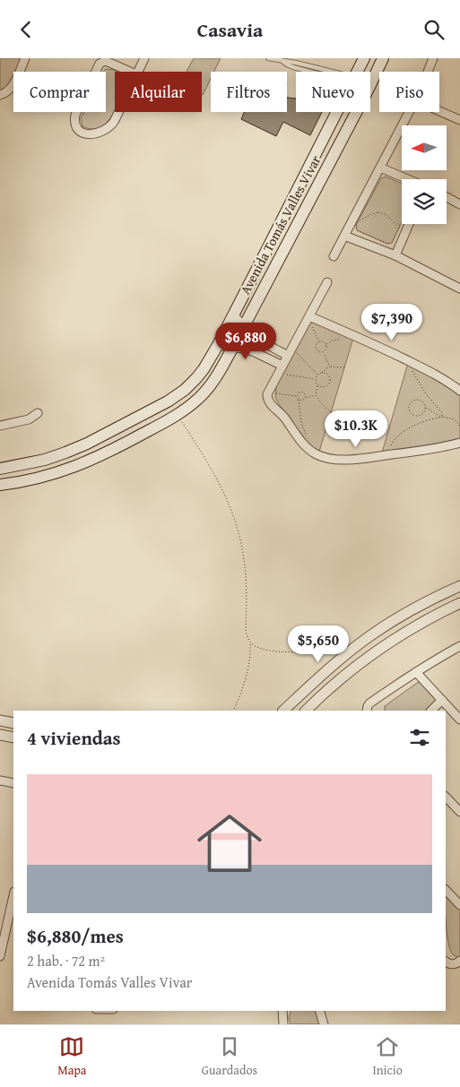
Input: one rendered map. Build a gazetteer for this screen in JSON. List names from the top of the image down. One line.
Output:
{"streets":{"main road":["Avenida Tomás Valles Vivar"]},"north":"left","page":{"header":"Casavia","chip":["Comprar","Alquilar","Filtros","Nuevo","Piso"],"price":["$7,390","$6,880","$10.3K","$5,650"],"heading":"4 viviendas","list":[{"name":"$6,880/mes","note":"2 hab. · 72 m² · Avenida Tomás Valles Vivar"}],"tabs":["Mapa","Guardados","Inicio"]}}
